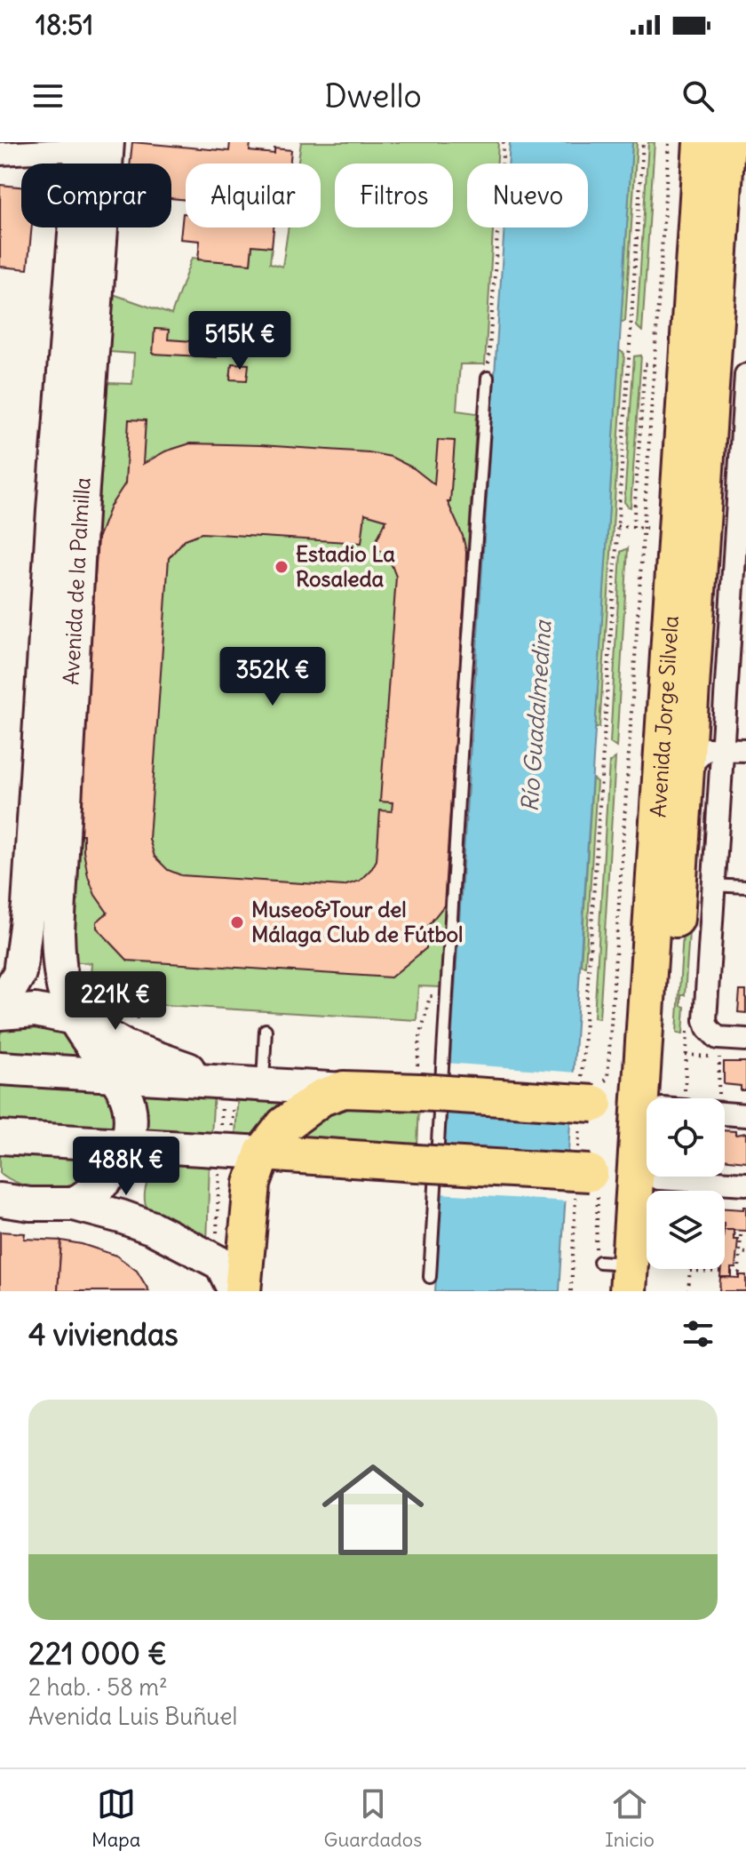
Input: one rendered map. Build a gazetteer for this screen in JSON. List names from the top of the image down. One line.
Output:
{"streets":{"main road":["Avenida de la Palmilla","Avenida Jorge Silvela"]},"water":["Río Guadalmedina"],"places":["Estadio La Rosaleda","Museo&Tour del Málaga Club de Fútbol"],"page":{"status":"18:51","header":"Dwello","chip":["Comprar","Alquilar","Filtros","Nuevo"],"price":["515K €","352K €","221K €","488K €"],"heading":"4 viviendas","list":[{"name":"221 000 €","note":"2 hab. · 58 m² · Avenida Luis Buñuel"}],"tabs":["Mapa","Guardados","Inicio"]}}
